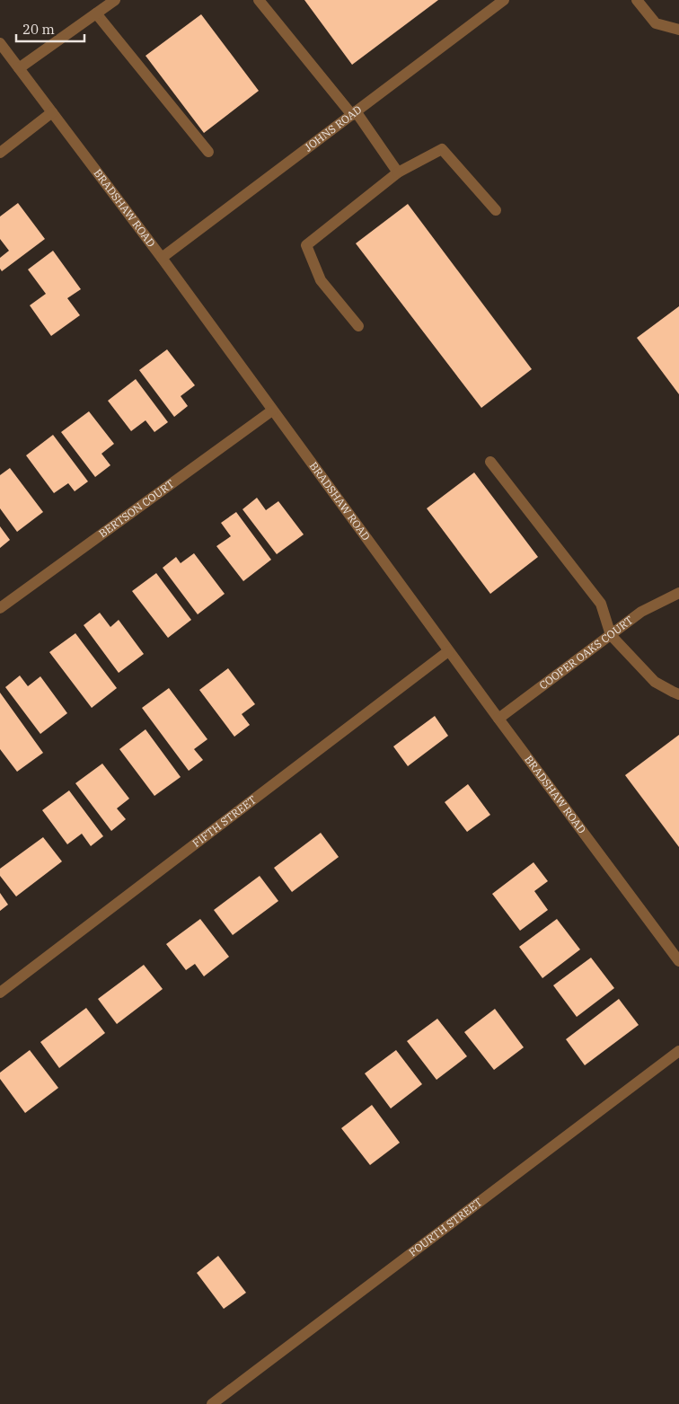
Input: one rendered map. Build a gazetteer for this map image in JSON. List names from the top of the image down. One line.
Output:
{"streets":{"street":["JOHNS ROAD","BRADSHAW ROAD","BERTSON COURT","COOPER OAKS COURT","FIFTH STREET","FOURTH STREET"]},"crossings":[["JOHNS ROAD","BRADSHAW ROAD"],["BRADSHAW ROAD","BERTSON COURT"],["BRADSHAW ROAD","COOPER OAKS COURT"],["BRADSHAW ROAD","FIFTH STREET"]],"scale_bar":"20 m"}
